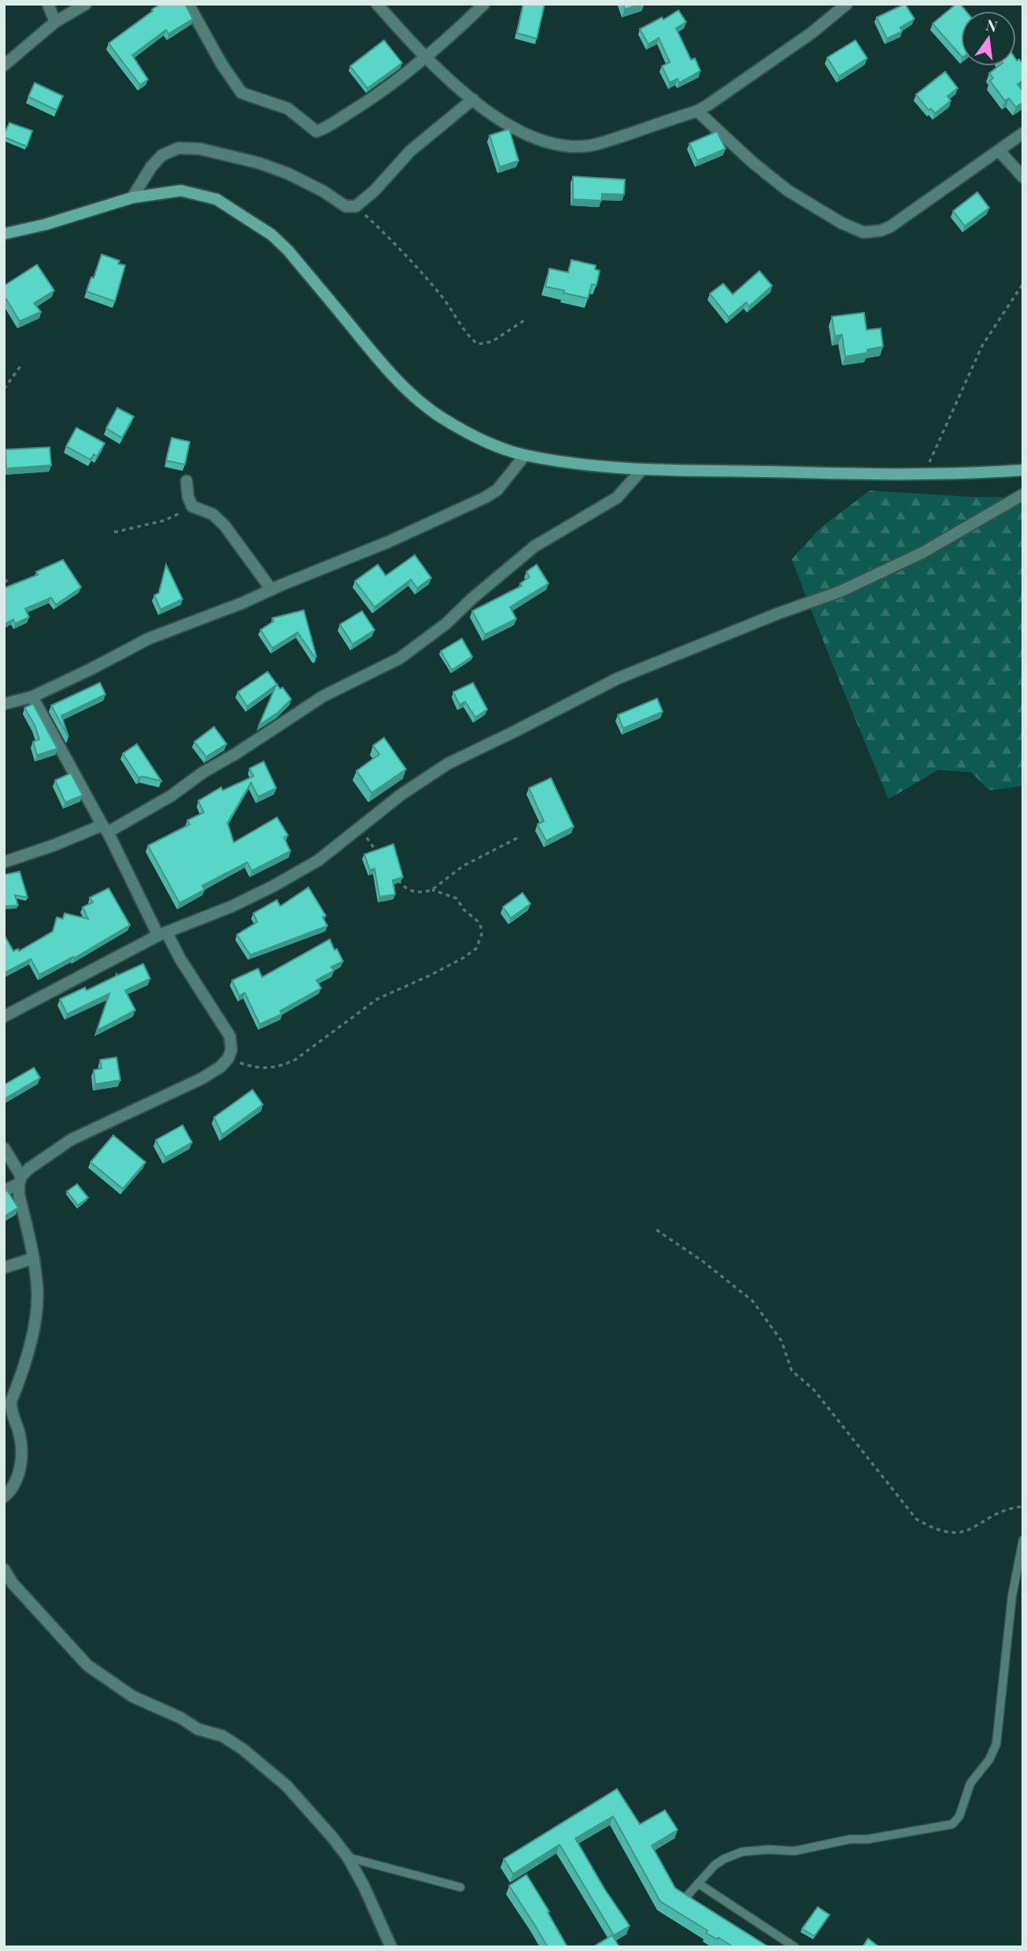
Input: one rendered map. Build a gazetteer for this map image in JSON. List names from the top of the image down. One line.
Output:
{"north":"top"}
